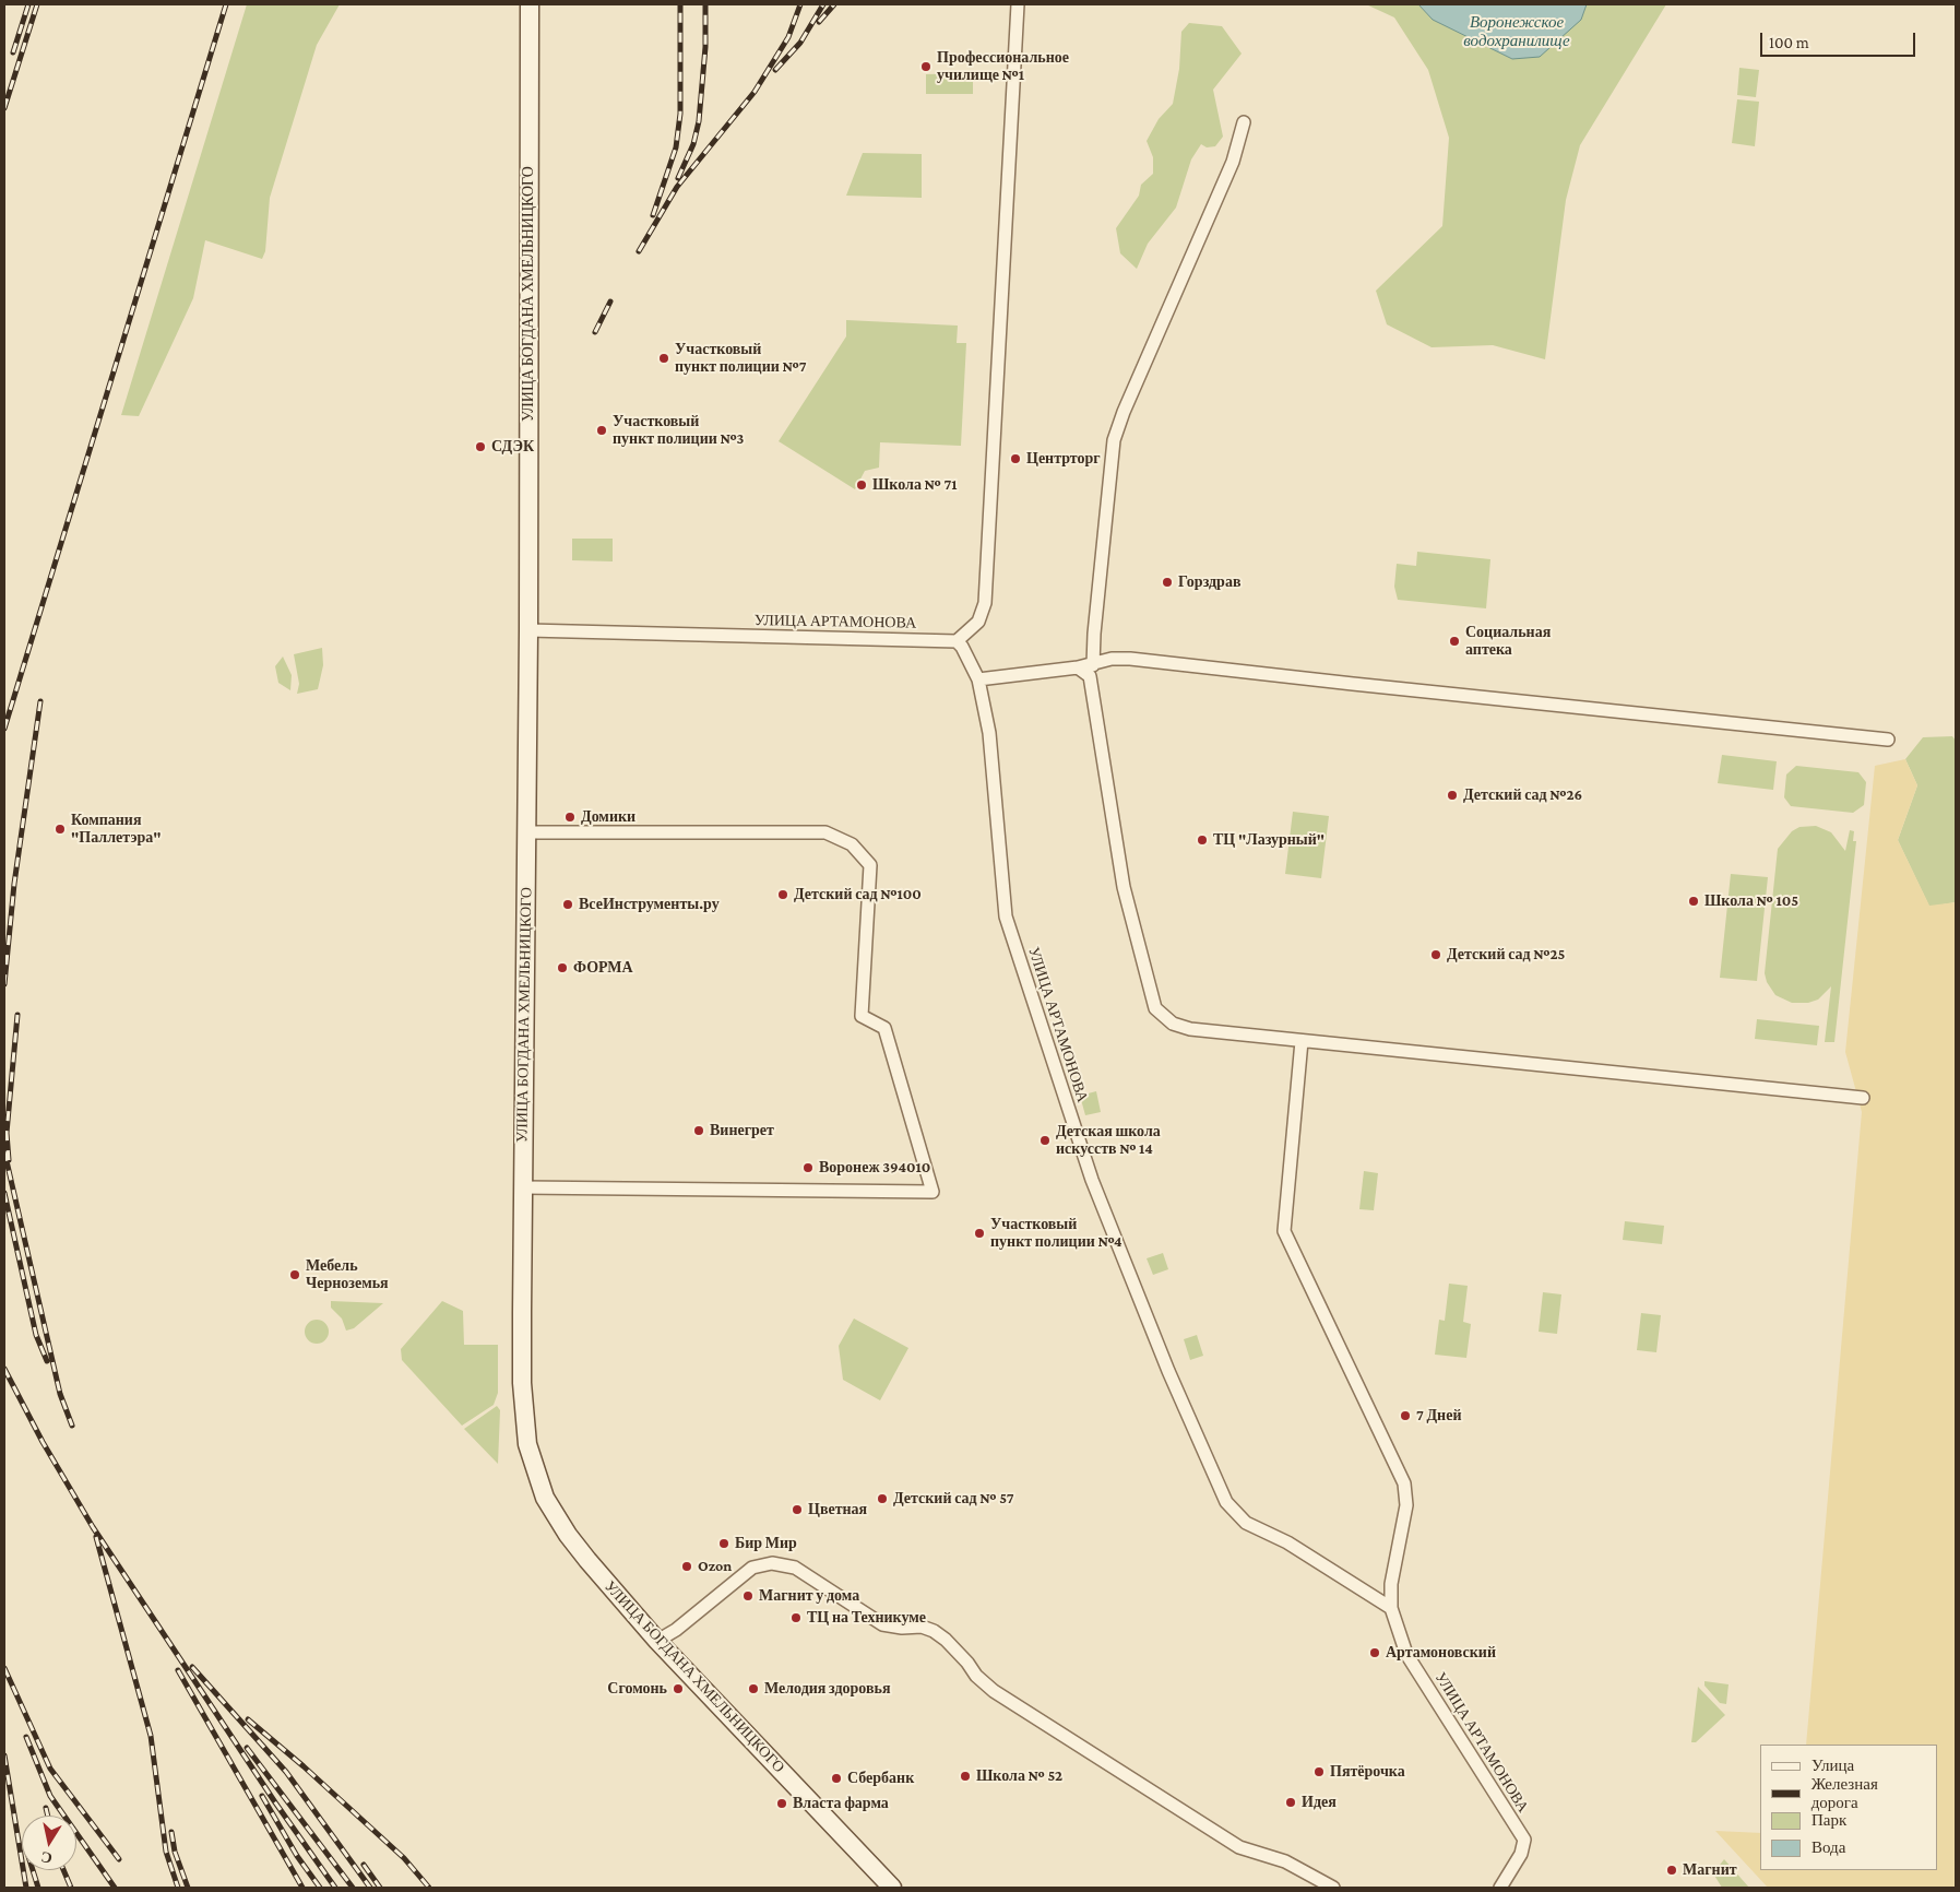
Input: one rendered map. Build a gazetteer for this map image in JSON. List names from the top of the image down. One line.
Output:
{"streets":{"main road":["УЛИЦА БОГДАНА ХМЕЛЬНИЦКОГО"],"street":["УЛИЦА АРТАМОНОВА"]},"crossings":[["УЛИЦА БОГДАНА ХМЕЛЬНИЦКОГО","УЛИЦА АРТАМОНОВА"]],"water":["Воронежское водохранилище"],"places":["Профессиональное училище №1","Участковый пункт полиции №7","Участковый пункт полиции №3","СДЭК","Центрторг","Школа № 71","Горздрав","Социальная аптека","Детский сад №26","Домики","Компания \"Паллетэра\"","ТЦ \"Лазурный\"","Детский сад №100","Школа № 105","ВсеИнструменты.ру","Детский сад №25","ФОРМА","Винегрет","Детская школа искусств № 14","Воронеж 394010","Участковый пункт полиции №4","Мебель Черноземья","7 Дней","Детский сад № 57","Цветная","Бир Мир","Ozon","Магнит у дома","ТЦ на Техникуме","Артамоновский","Сгомонь","Мелодия здоровья","Пятёрочка","Школа № 52","Сбербанк","Идея","Власта фарма","Магнит"],"legend":["Улица","Железная дорога","Парк","Вода"],"scale_bar":"100 m","north":"bottom"}
